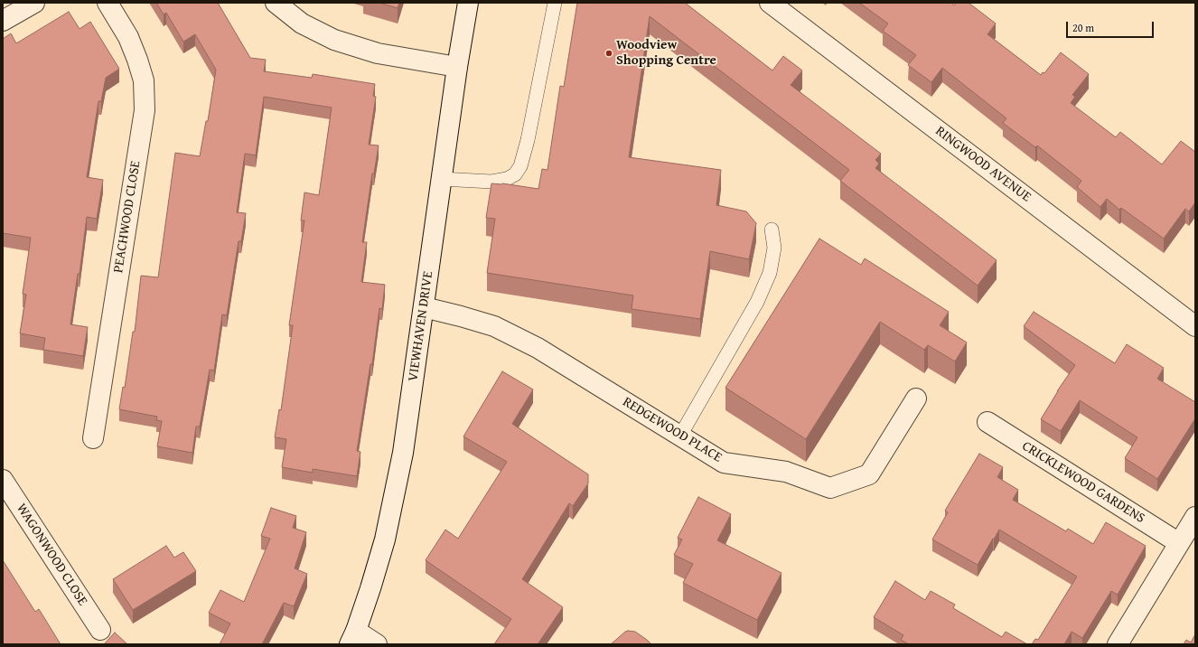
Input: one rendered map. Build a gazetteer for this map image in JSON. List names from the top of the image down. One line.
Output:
{"streets":{"street":["RINGWOOD AVENUE","PEACHWOOD CLOSE","VIEWHAVEN DRIVE","REDGEWOOD PLACE","CRICKLEWOOD GARDENS","WAGONWOOD CLOSE"]},"crossings":[["VIEWHAVEN DRIVE","REDGEWOOD PLACE"]],"places":["Woodview Shopping Centre"],"scale_bar":"20 m"}
